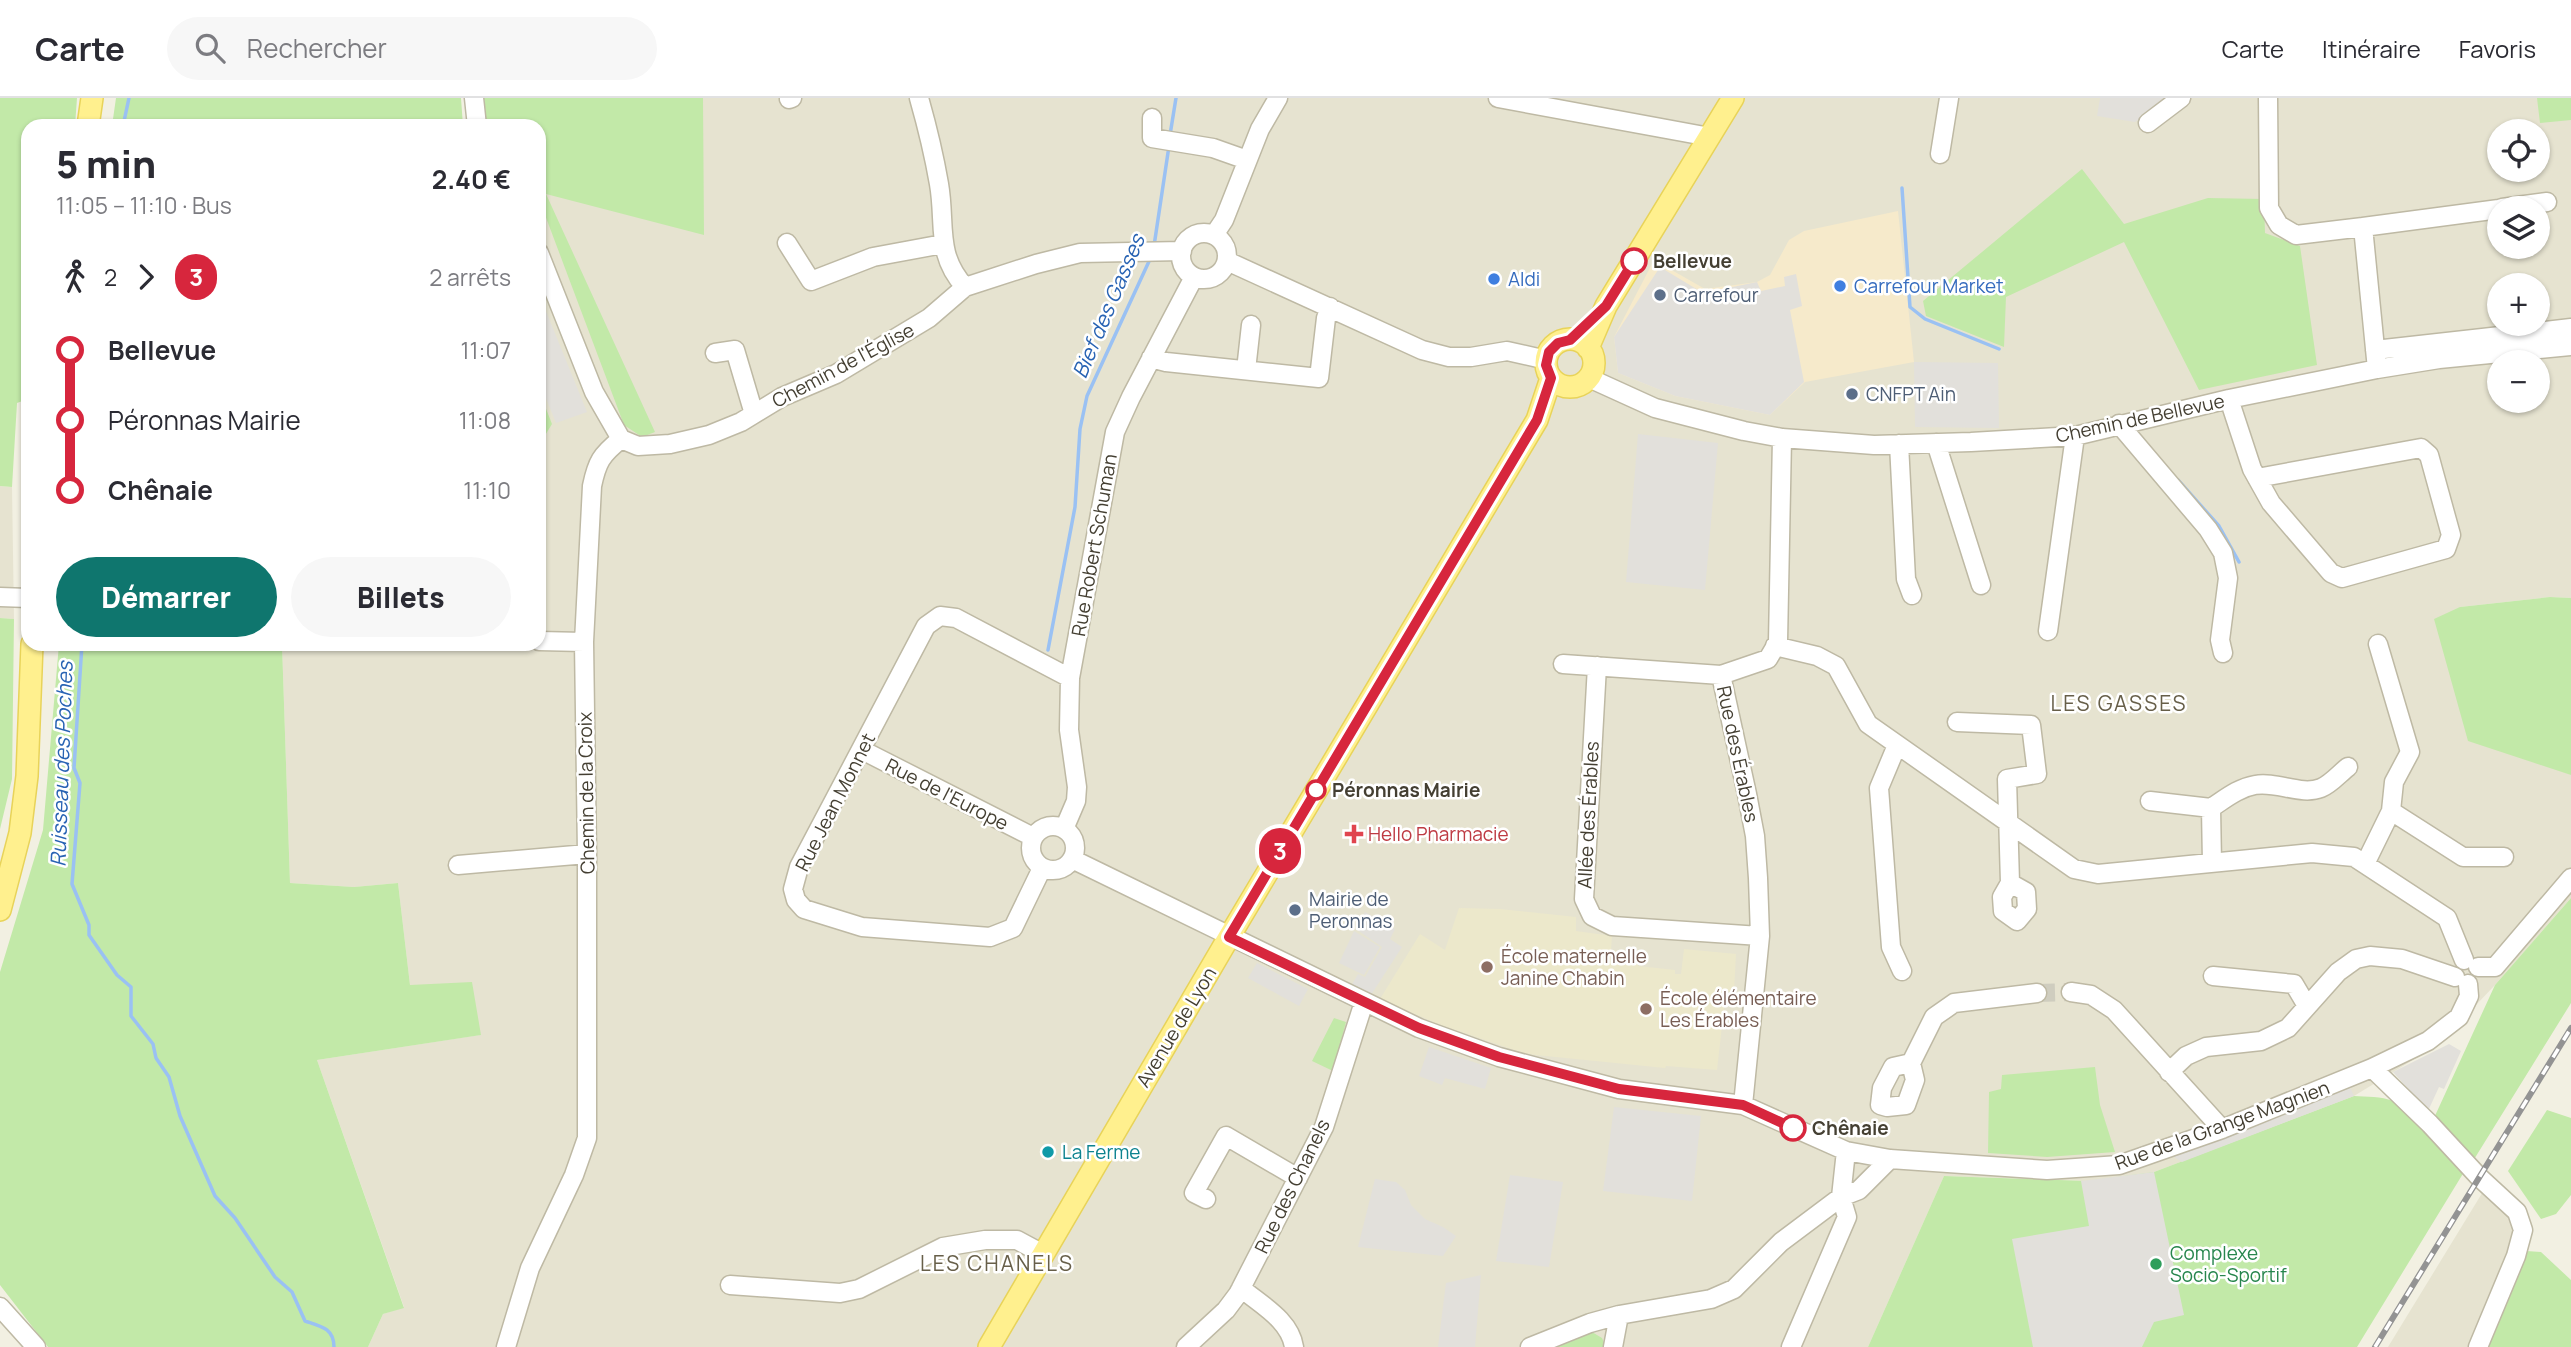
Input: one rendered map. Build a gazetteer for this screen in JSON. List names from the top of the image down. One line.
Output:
{"streets":{"main road":["Avenue de Lyon"],"street":["Chemin de l'Église","Chemin de Bellevue","Rue Robert Schuman","Rue des Érables","Chemin de la Croix","Rue de l'Europe","Rue Jean Monnet","Allée des Érables","Rue de la Grange Magnien","Rue des Chanels"]},"crossings":[["Chemin de l'Église","Rue Robert Schuman"],["Chemin de l'Église","Chemin de la Croix"],["Chemin de Bellevue","Avenue de Lyon"],["Rue Robert Schuman","Rue de l'Europe"],["Rue Robert Schuman","Rue Jean Monnet"],["Rue des Érables","Allée des Érables"],["Rue des Érables","Rue de la Grange Magnien"],["Rue de l'Europe","Rue Jean Monnet"],["Avenue de Lyon","Rue de la Grange Magnien"],["Rue de la Grange Magnien","Rue des Chanels"]],"districts":["LES GASSES","LES CHANELS"],"water":["Bief des Gasses","Ruisseau des Poches"],"places":{"other":["Bellevue","Aldi","Carrefour Market","Carrefour","CNFPT Ain","Péronnas Mairie","Mairie de Peronnas","École maternelle Janine Chabin","École élémentaire Les Érables","Chênaie","La Ferme","Complexe Socio-Sportif"],"health":["Hello Pharmacie"]},"lines":["bus line 3"],"page":{"header":"Carte","search":"Rechercher","nav":["Carte","Itinéraire","Favoris"],"on_map":"3","map_buttons":["+","−"],"heading":["5 min","11:05 – 11:10 · Bus","2.40 €"],"legs":["2","3","2 arrêts"],"list":[{"name":"Bellevue","value":"11:07"},{"name":"Péronnas Mairie","value":"11:08"},{"name":"Chênaie","value":"11:10"}],"buttons":["Démarrer","Billets"]}}
